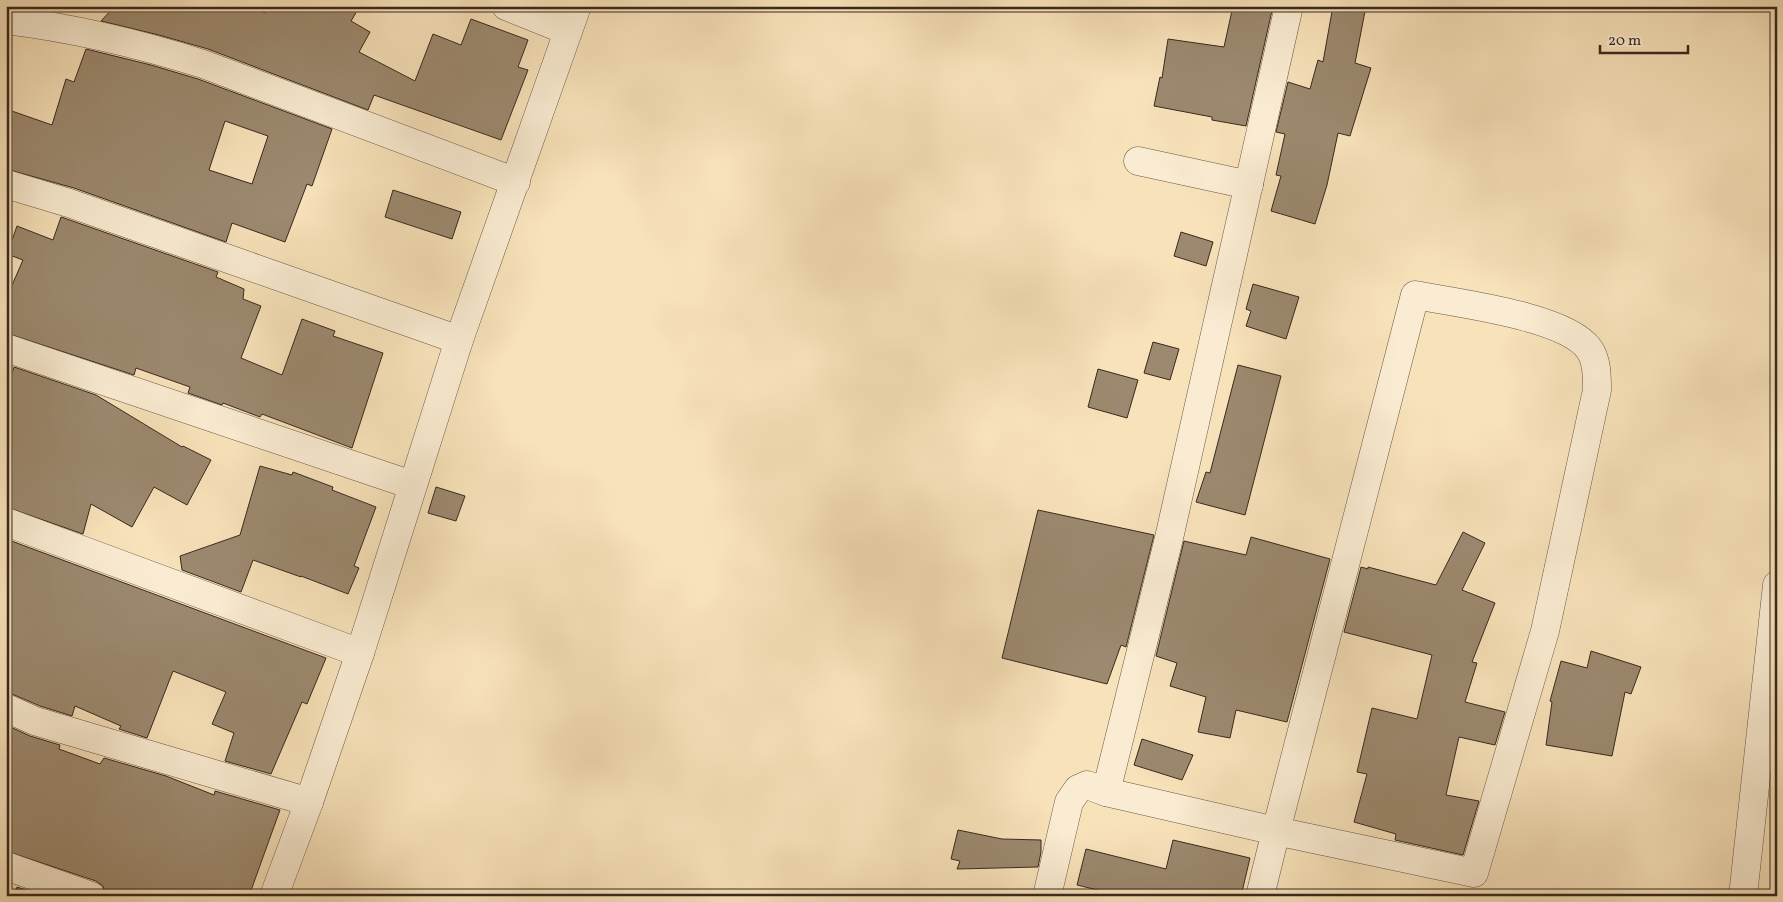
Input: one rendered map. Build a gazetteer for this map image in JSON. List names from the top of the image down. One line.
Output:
{"scale_bar":"20 m"}
